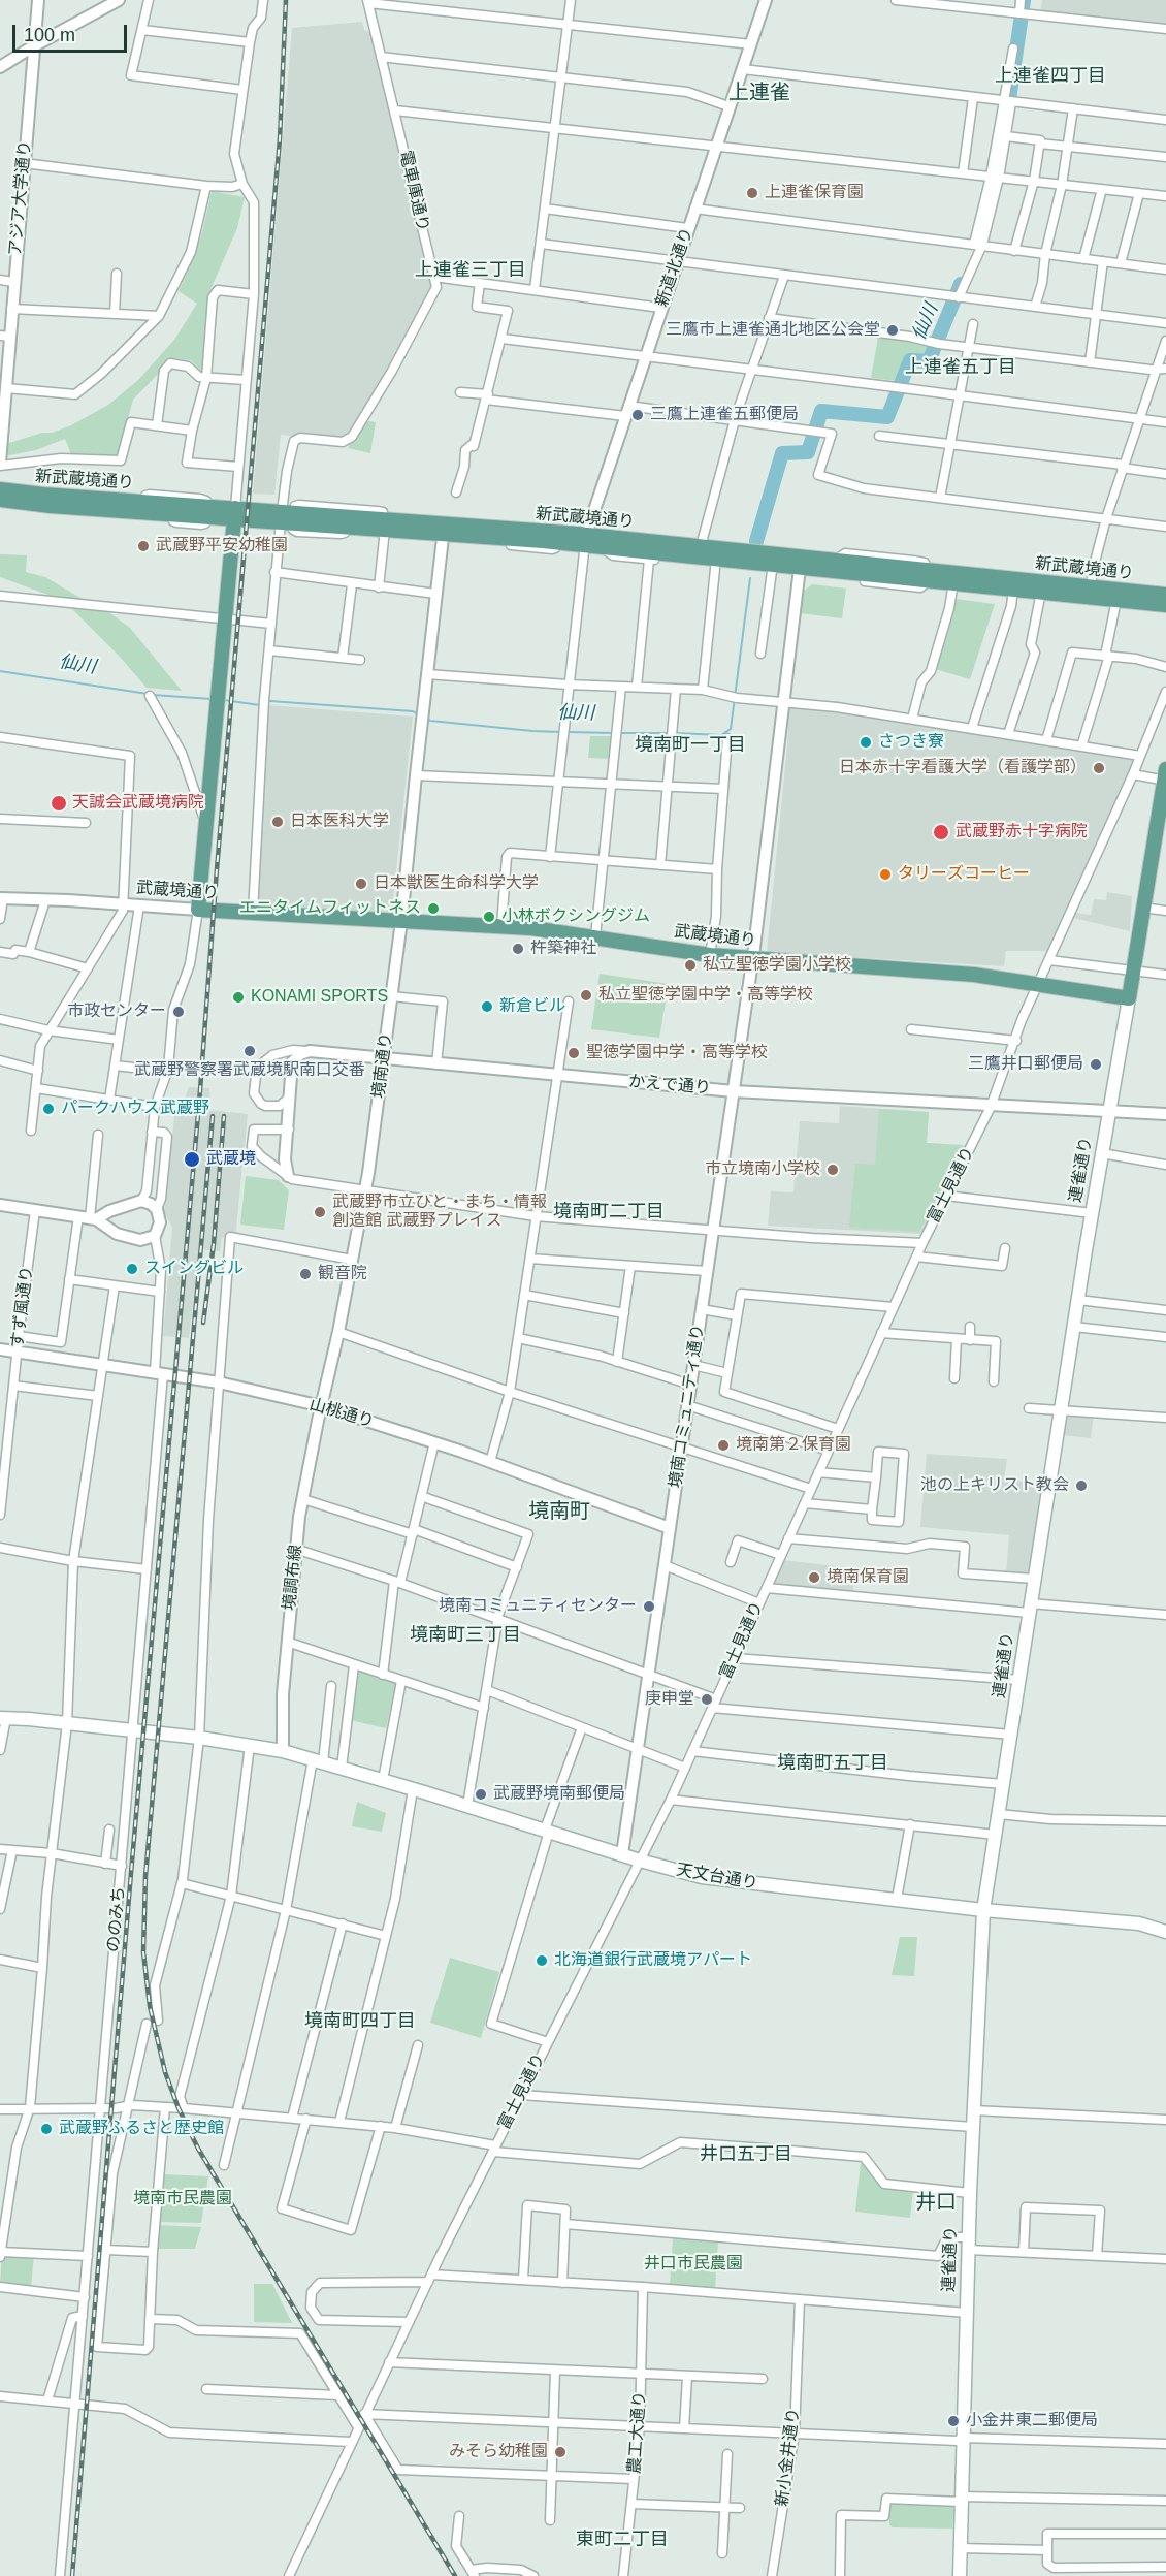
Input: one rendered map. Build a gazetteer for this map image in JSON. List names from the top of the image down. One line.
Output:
{"streets":{"main road":["新武蔵境通り","武蔵境通り","連雀通り","天文台通り"],"street":["電車庫通り","アジア大学通り","新道北通り","境南通り","かえで通り","富士見通り","すず風通り","境南コミュニティ通り","山桃通り","境調布線","ののみち","農工大通り","新小金井通り"]},"crossings":[["電車庫通り","新武蔵境通り"],["新道北通り","新武蔵境通り"],["新武蔵境通り","境南通り"],["新武蔵境通り","境南コミュニティ通り"],["武蔵境通り","境南通り"],["武蔵境通り","連雀通り"],["武蔵境通り","富士見通り"],["武蔵境通り","境南コミュニティ通り"],["境南通り","かえで通り"],["境南通り","山桃通り"],["境南通り","境調布線"],["かえで通り","連雀通り"],["かえで通り","富士見通り"],["かえで通り","境南コミュニティ通り"],["連雀通り","天文台通り"],["富士見通り","天文台通り"],["すず風通り","山桃通り"],["境南コミュニティ通り","山桃通り"],["境南コミュニティ通り","天文台通り"],["山桃通り","境調布線"],["山桃通り","ののみち"],["境調布線","天文台通り"],["天文台通り","ののみち"]],"districts":["上連雀四丁目","上連雀","上連雀三丁目","上連雀五丁目","境南町一丁目","境南町二丁目","境南町","境南町三丁目","境南町五丁目","境南町四丁目","井口五丁目","井口","東町二丁目"],"water":["仙川"],"parks":["境南市民農園","井口市民農園"],"places":["上連雀保育園","三鷹市上連雀通北地区公会堂","三鷹上連雀五郵便局","武蔵野平安幼稚園","さつき寮","日本赤十字看護大学（看護学部）","天誠会武蔵境病院","日本医科大学","武蔵野赤十字病院","タリーズコーヒー","日本獣医生命科学大学","エニタイムフィットネス","小林ボクシングジム","杵築神社","私立聖徳学園小学校","私立聖徳学園中学・高等学校","KONAMI SPORTS","新倉ビル","市政センター","武蔵野警察署武蔵境駅南口交番","聖徳学園中学・高等学校","三鷹井口郵便局","パークハウス武蔵野","武蔵境","市立境南小学校","武蔵野市立ひと・まち・情報 創造館 武蔵野プレイス","スイングビル","観音院","境南第２保育園","池の上キリスト教会","境南保育園","境南コミュニティセンター","庚申堂","武蔵野境南郵便局","北海道銀行武蔵境アパート","武蔵野ふるさと歴史館","小金井東二郵便局","みそら幼稚園"],"scale_bar":"100 m"}
